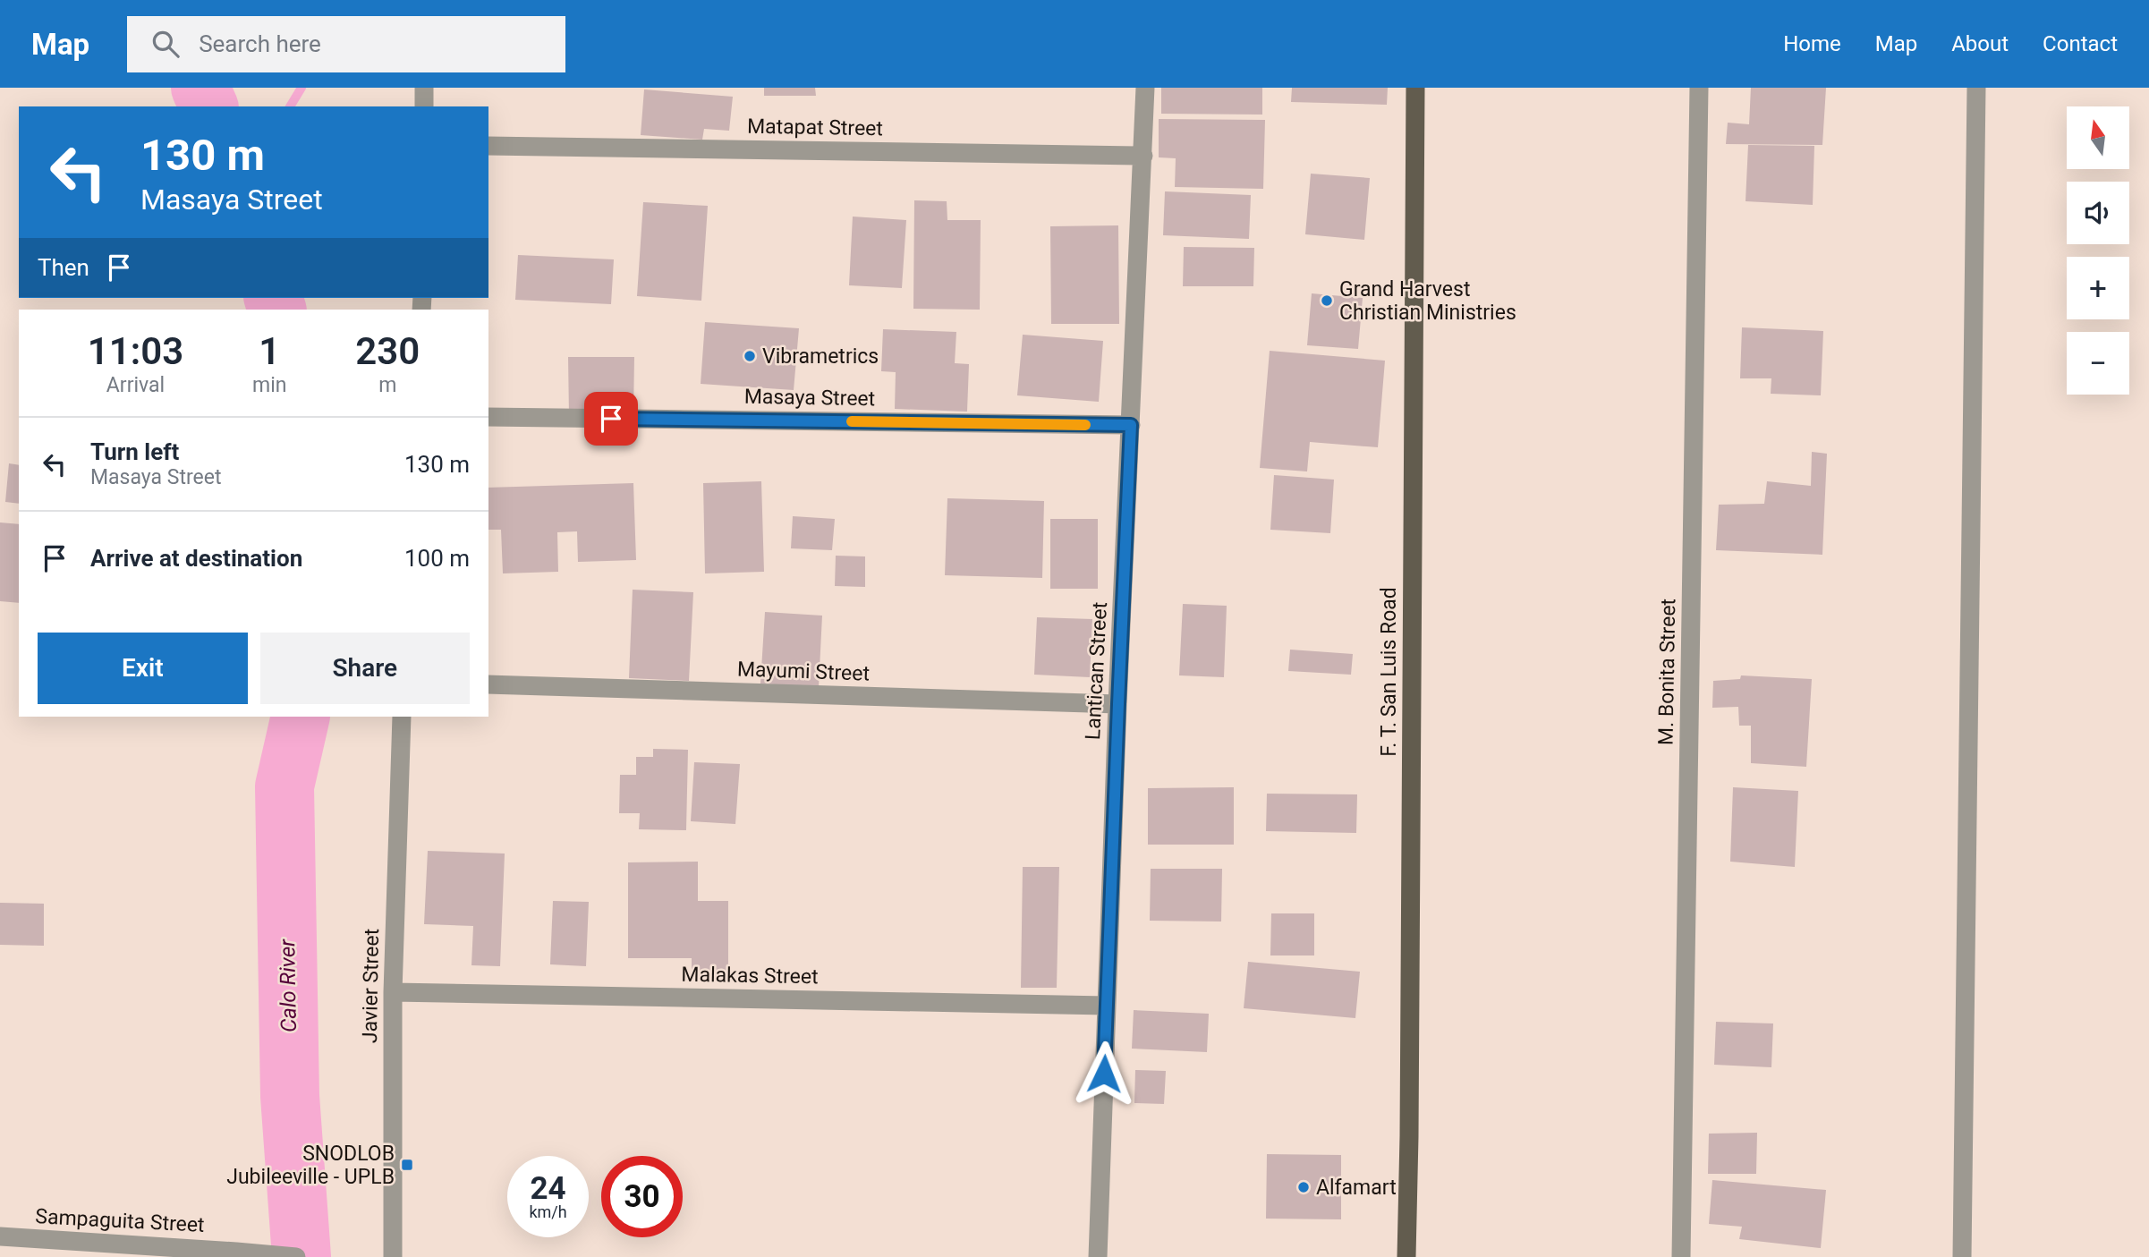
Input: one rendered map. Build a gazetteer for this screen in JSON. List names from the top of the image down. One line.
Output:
{"streets":{"main road":["F. T. San Luis Road"],"street":["Matapat Street","Masaya Street","Mayumi Street","Lantican Street","M. Bonita Street","Malakas Street","Javier Street","Sampaguita Street"]},"crossings":[["Matapat Street","Lantican Street"],["Masaya Street","Lantican Street"],["Mayumi Street","Lantican Street"],["Lantican Street","Malakas Street"],["Malakas Street","Javier Street"]],"water":["Calo River"],"places":{"other":["Grand Harvest Christian Ministries","Vibrametrics","Alfamart"],"transit":["SNODLOB Jubileeville - UPLB"]},"north":"top","page":{"header":"Map","search":"Search here","nav":["Home","Map","About","Contact"],"map_buttons":["+","−"],"turn":["130 m","Masaya Street"],"then":"Then","eta":["11:03","Arrival","1","min","230","m"],"list":[{"name":"Turn left","note":"Masaya Street","value":"130 m"},{"name":"Arrive at destination","value":"100 m"}],"buttons":["Exit","Share"],"speed":"24 km/h","limit":"30"}}
